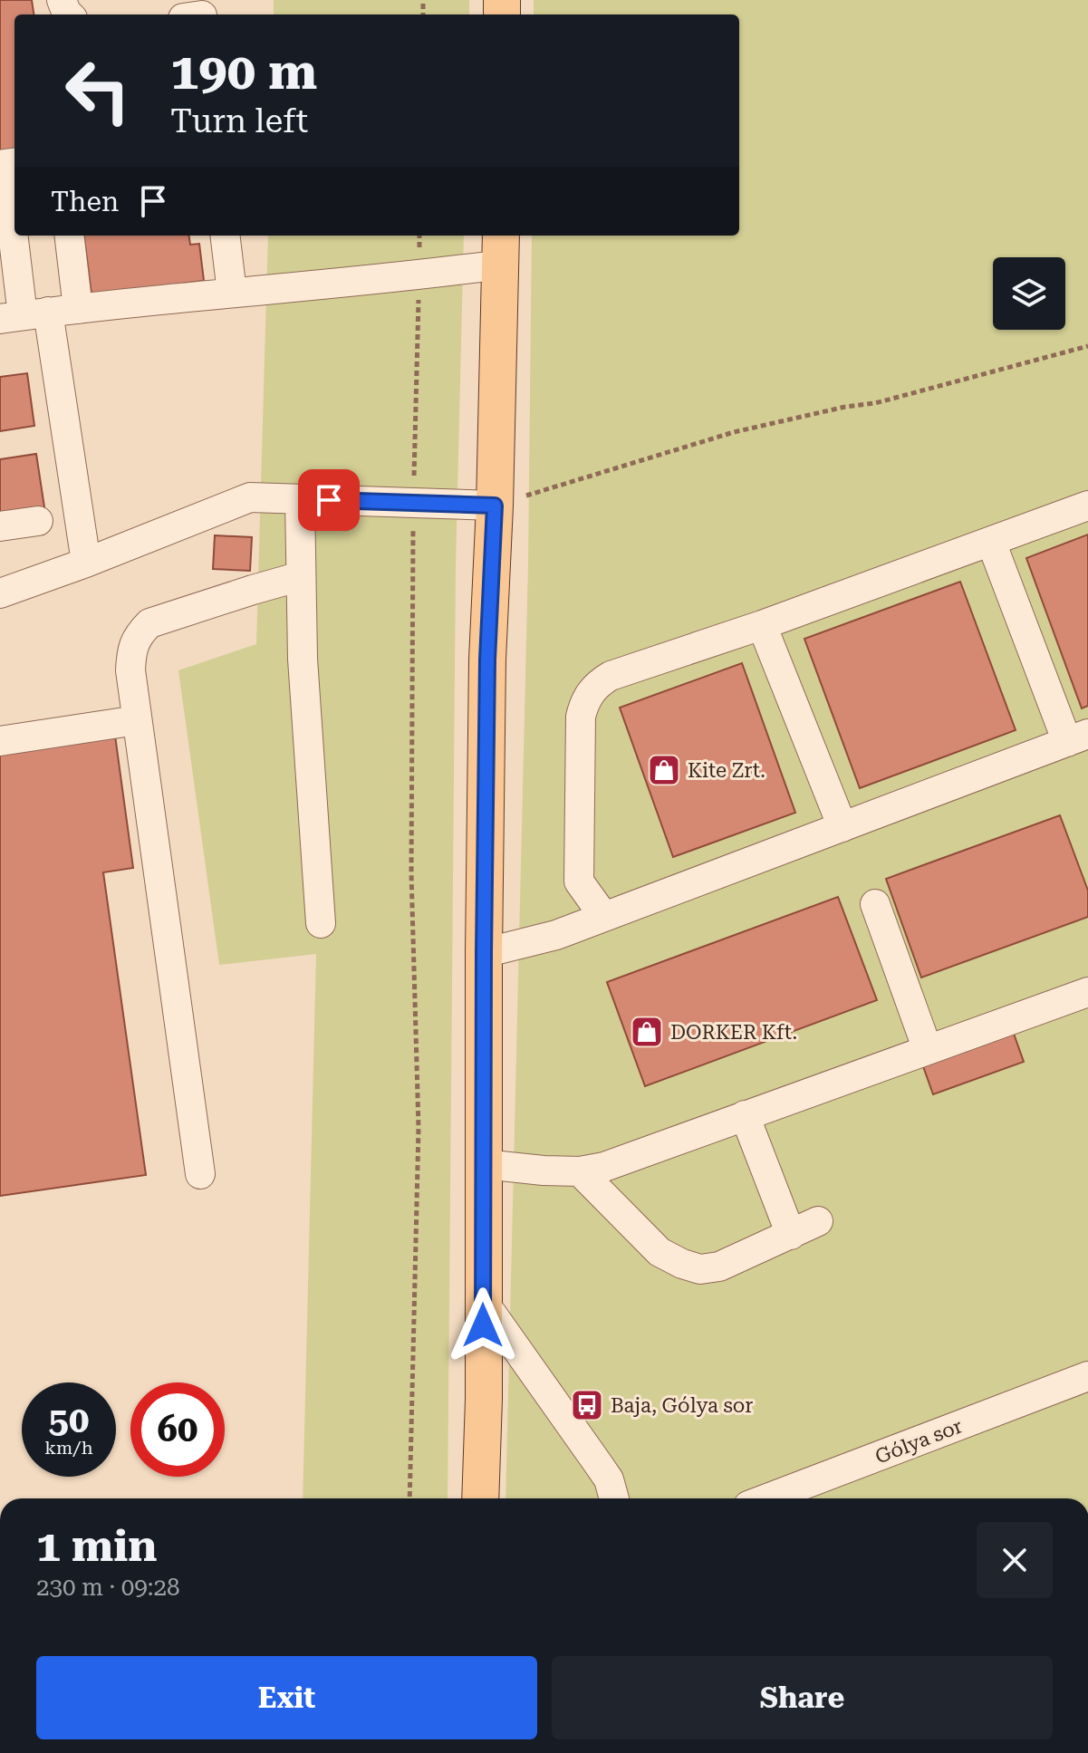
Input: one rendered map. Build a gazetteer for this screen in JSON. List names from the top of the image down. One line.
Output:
{"streets":{"street":["Gólya sor"]},"places":{"shop":["Kite Zrt.","DORKER Kft."],"bus stop":["Baja, Gólya sor"]},"page":{"turn":["190 m","Turn left"],"then":"Then","speed":"50 km/h","limit":"60","heading":["1 min","230 m · 09:28"],"buttons":["Exit","Share"]}}
